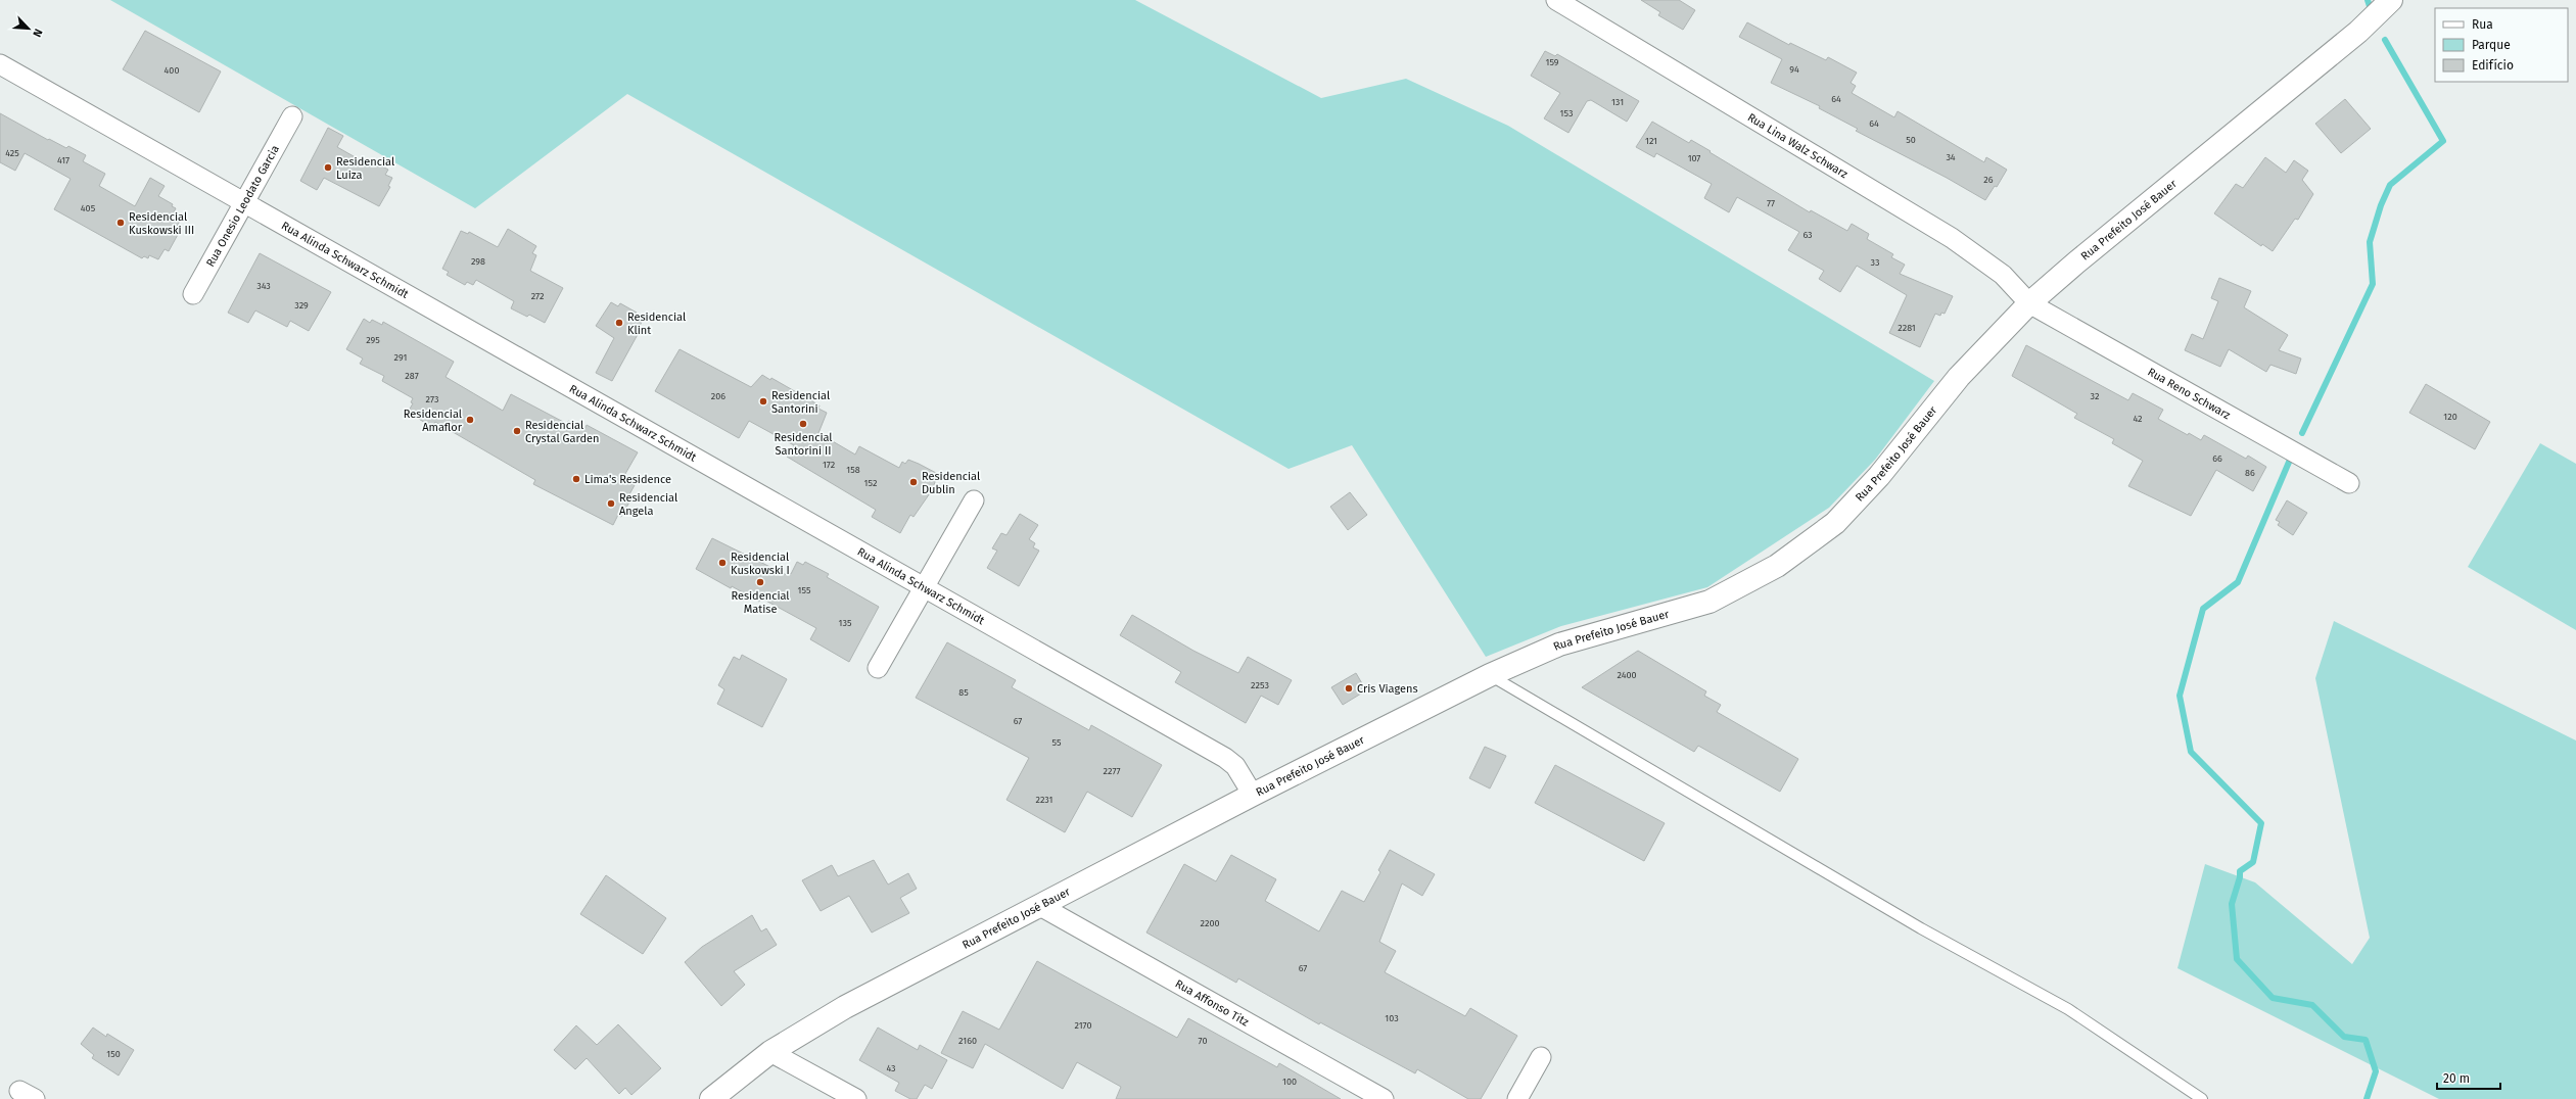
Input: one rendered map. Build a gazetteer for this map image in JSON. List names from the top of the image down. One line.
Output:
{"streets":{"street":["Rua Lina Walz Schwarz","Rua Onesio Leodato Garcia","Rua Prefeito José Bauer","Rua Alinda Schwarz Schmidt","Rua Reno Schwarz","Rua Affonso Titz"]},"crossings":[["Rua Lina Walz Schwarz","Rua Prefeito José Bauer"],["Rua Lina Walz Schwarz","Rua Reno Schwarz"],["Rua Onesio Leodato Garcia","Rua Alinda Schwarz Schmidt"],["Rua Prefeito José Bauer","Rua Alinda Schwarz Schmidt"],["Rua Prefeito José Bauer","Rua Reno Schwarz"],["Rua Prefeito José Bauer","Rua Affonso Titz"]],"places":["Residencial Luiza","Residencial Kuskowski III","Residencial Klint","Residencial Santorini","Residencial Amaflor","Residencial Santorini II","Residencial Crystal Garden","Lima's Residence","Residencial Dublin","Residencial Angela","Residencial Kuskowski I","Residencial Matise","Cris Viagens"],"house_numbers":["159","94","400","64","131","153","64","50","121","425","34","107","417","26","77","405","63","298","33","343","272","329","2281","295","291","287","206","32","273","120","42","66","172","158","86","152","155","135","2400","2253","85","67","55","2277","2231","2200","67","103","2170","2160","70","150","43","100"],"legend":["Rua","Parque","Edifício"],"scale_bar":"20 m","north":"bottom right"}
